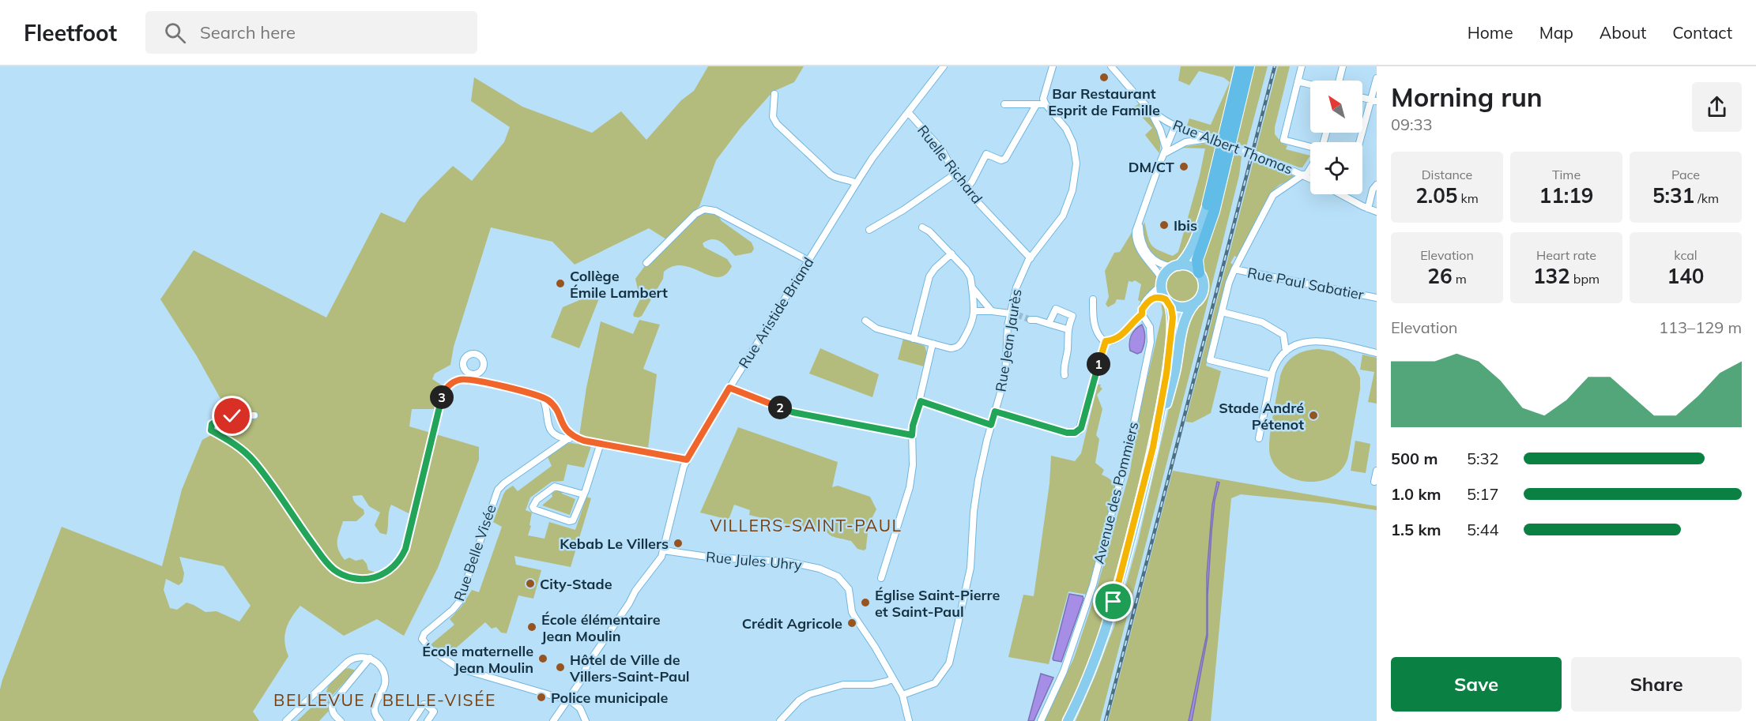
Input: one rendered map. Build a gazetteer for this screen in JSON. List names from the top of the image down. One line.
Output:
{"streets":{"street":["Rue Albert Thomas","Ruelle Richard","Rue Paul Sabatier","Rue Aristide Briand","Rue Jean Jaurès","Avenue des Pommiers","Rue Belle Visée","Rue Jules Uhry"]},"crossings":[["Ruelle Richard","Rue Aristide Briand"],["Ruelle Richard","Rue Jean Jaurès"],["Rue Aristide Briand","Rue Belle Visée"],["Rue Aristide Briand","Rue Jules Uhry"],["Rue Jean Jaurès","Rue Jules Uhry"]],"districts":["VILLERS-SAINT-PAUL","BELLEVUE / BELLE-VISÉE"],"places":["Bar Restaurant Esprit de Famille","DM/CT","Ibis","Collège Émile Lambert","Stade André Pétenot","Kebab Le Villers","City-Stade","Église Saint-Pierre et Saint-Paul","Crédit Agricole","École élémentaire Jean Moulin","École maternelle Jean Moulin","Hôtel de Ville de Villers-Saint-Paul","Police municipale"],"north":"top left","page":{"header":"Fleetfoot","search":"Search here","nav":["Home","Map","About","Contact"],"heading":["Morning run","09:33"],"stats":[["Distance","2.05 km"],["Time","11:19"],["Pace","5:31 /km"],["Elevation","26 m"],["Heart rate","132 bpm"],["kcal","140"]],"chart":["Elevation","113–129 m"],"pins":["1","3","2"],"list":[{"name":"500 m","note":"5:32"},{"name":"1.0 km","note":"5:17"},{"name":"1.5 km","note":"5:44"}],"buttons":["Save","Share"]}}
